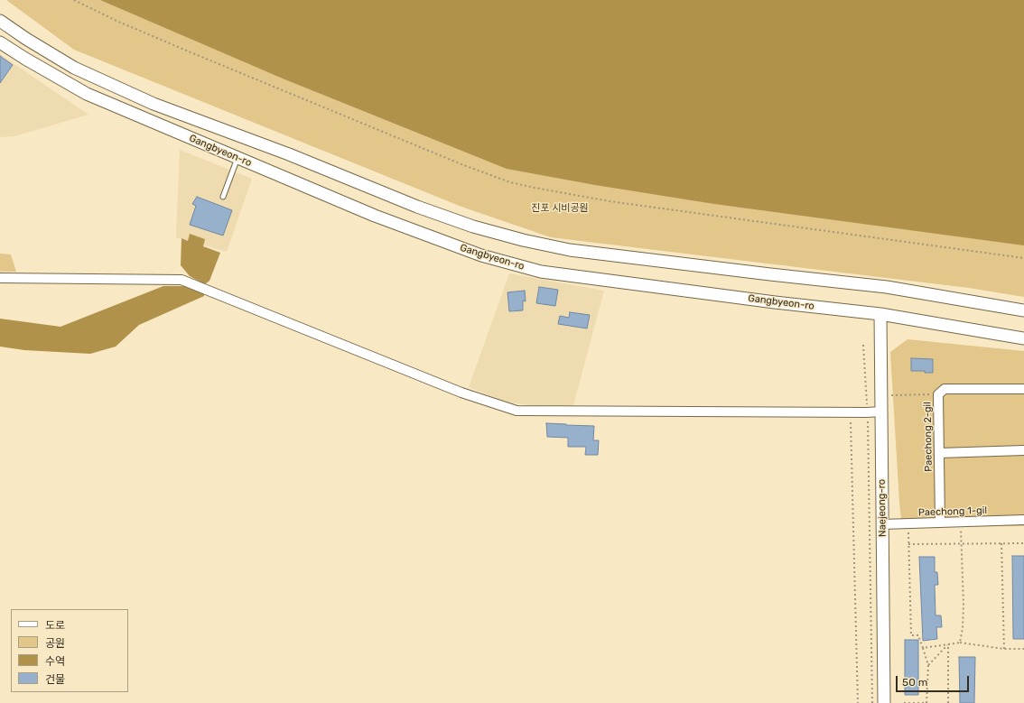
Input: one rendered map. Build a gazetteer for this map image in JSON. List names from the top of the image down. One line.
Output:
{"streets":{"street":["Gangbyeon-ro","Paechong 2-gil","Naejeong-ro","Paechong 1-gil"]},"crossings":[["Gangbyeon-ro","Naejeong-ro"],["Paechong 2-gil","Paechong 1-gil"],["Naejeong-ro","Paechong 1-gil"]],"parks":["진포 시비공원"],"legend":["도로","공원","수역","건물"],"scale_bar":"50 m"}
